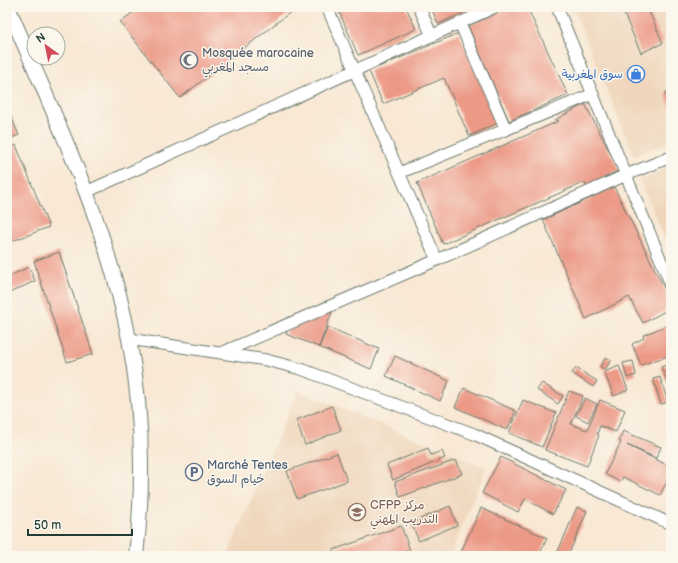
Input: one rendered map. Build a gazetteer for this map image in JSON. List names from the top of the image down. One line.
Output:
{"places":{"mosque":["Mosquée marocaine مسجد المغربي"],"shop":["سوق المغربية"],"parking":["Marché Tentes خيام السوق"],"school or university":["CFPP مركز التدريب المهني"]},"scale_bar":"50 m","north":"top left"}
